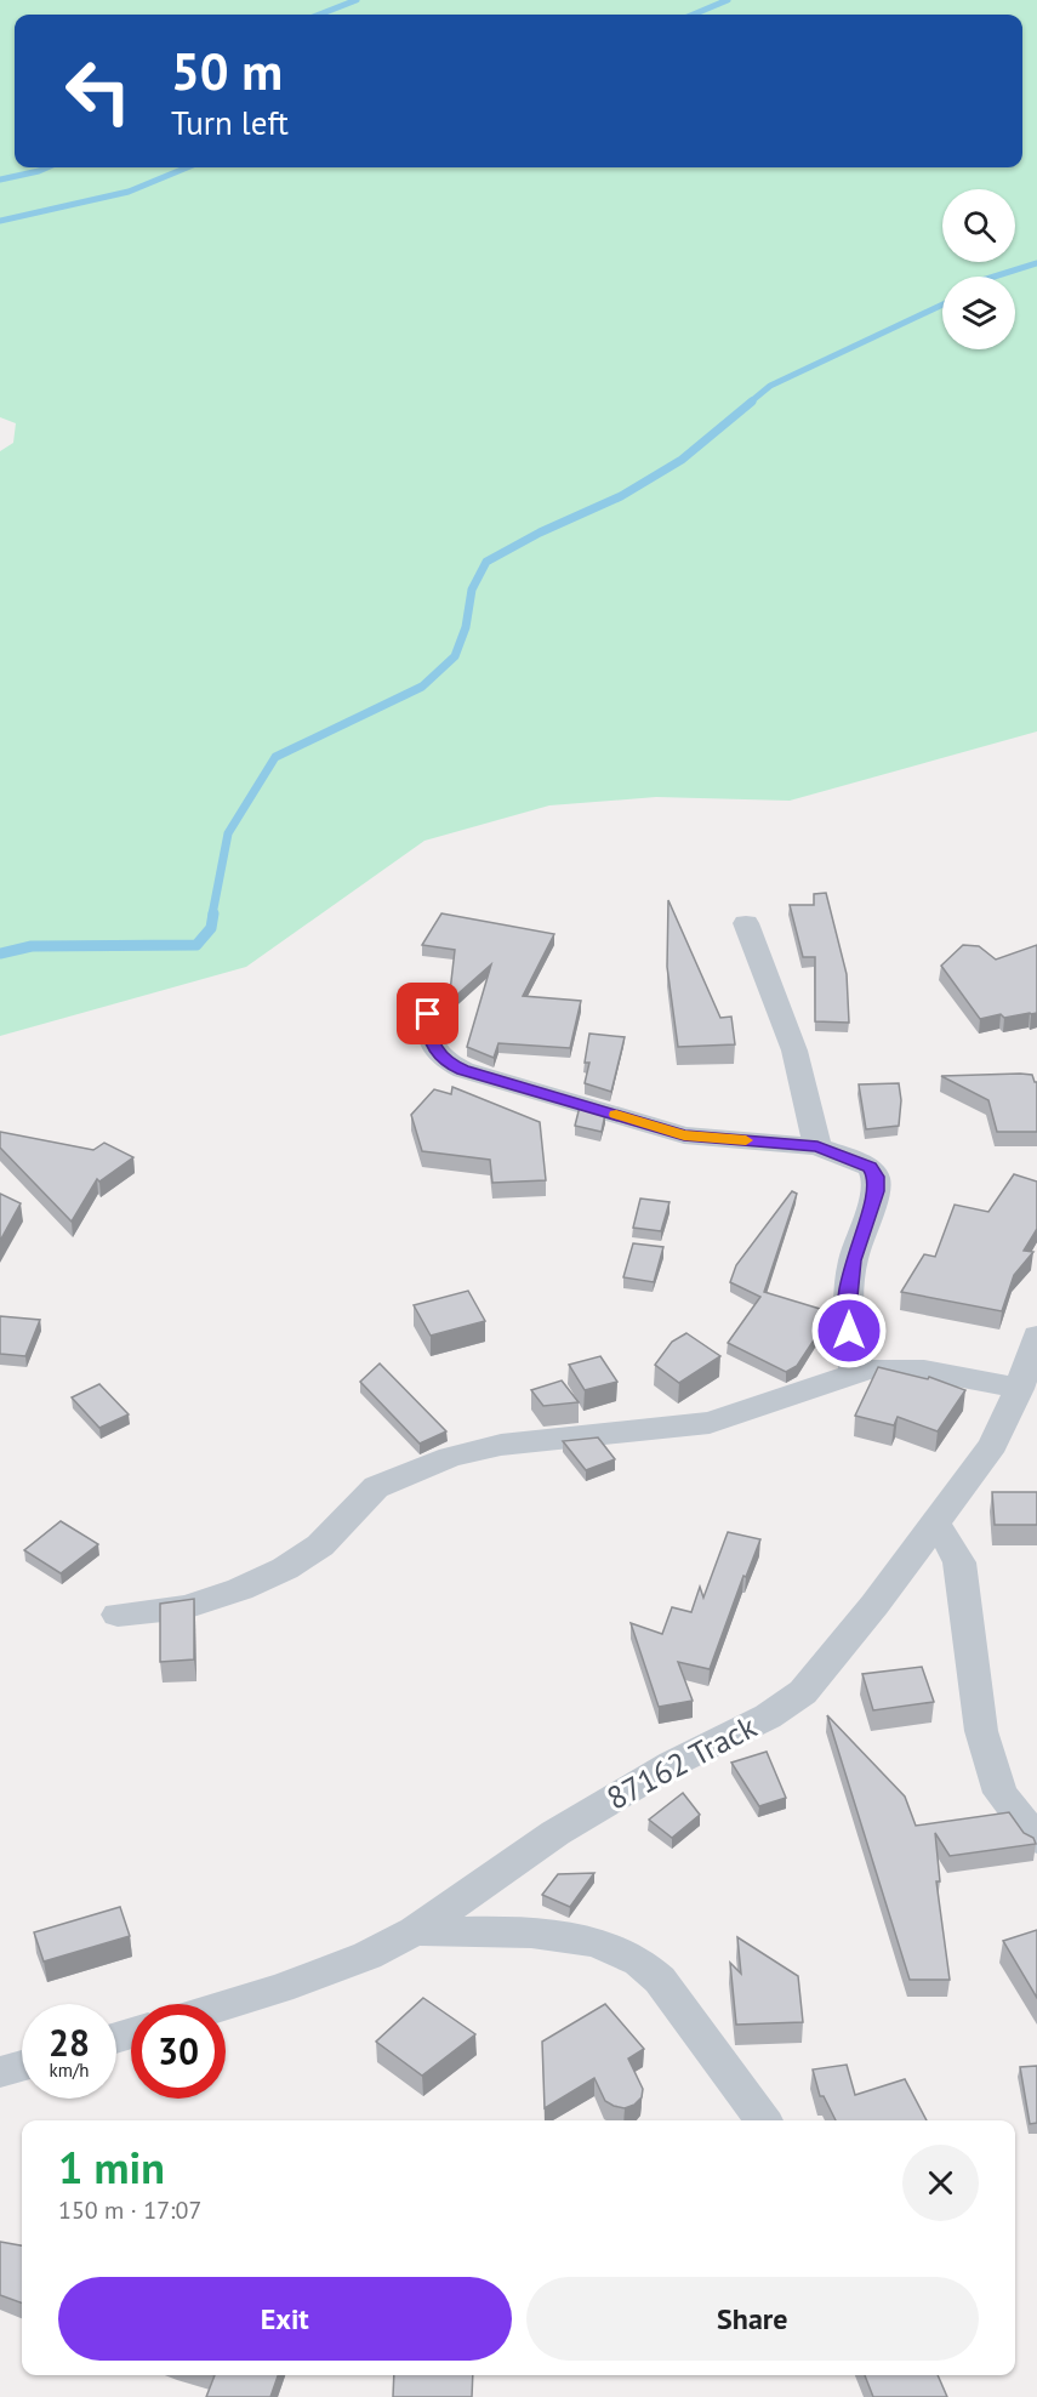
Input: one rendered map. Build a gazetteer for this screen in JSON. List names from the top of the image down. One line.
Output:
{"streets":{"street":["87162 Track"]},"page":{"turn":["50 m","Turn left"],"speed":"28 km/h","limit":"30","heading":["1 min","150 m · 17:07"],"buttons":["Exit","Share"]}}
